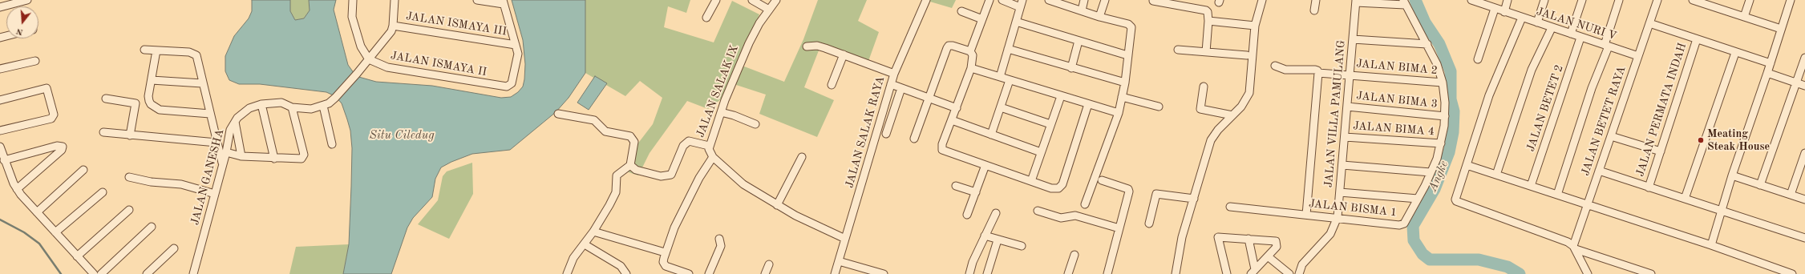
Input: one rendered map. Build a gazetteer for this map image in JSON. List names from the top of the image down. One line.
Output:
{"streets":{"street":["JALAN ISMAYA III","JALAN NURI V","JALAN ISMAYA II","JALAN BIMA 2","JALAN SALAK IX","JALAN BIMA 3","JALAN BETET 2","JALAN PERMATA INDAH","JALAN VILLA PAMULANG","JALAN BETET RAYA","JALAN BIMA 4","JALAN SALAK RAYA","JALAN GANESHA","JALAN BISMA 1"]},"crossings":[["JALAN ISMAYA III","JALAN ISMAYA II"],["JALAN ISMAYA III","JALAN GANESHA"],["JALAN NURI V","JALAN BETET 2"],["JALAN NURI V","JALAN BETET RAYA"],["JALAN ISMAYA II","JALAN GANESHA"],["JALAN BIMA 2","JALAN VILLA PAMULANG"],["JALAN BIMA 2","JALAN BISMA 1"],["JALAN SALAK IX","JALAN SALAK RAYA"],["JALAN BIMA 3","JALAN VILLA PAMULANG"],["JALAN BIMA 3","JALAN BISMA 1"],["JALAN VILLA PAMULANG","JALAN BIMA 4"],["JALAN VILLA PAMULANG","JALAN BISMA 1"],["JALAN BIMA 4","JALAN BISMA 1"]],"water":["Situ Ciledug","Angke"],"places":["Meating Steak House"],"north":"bottom"}
